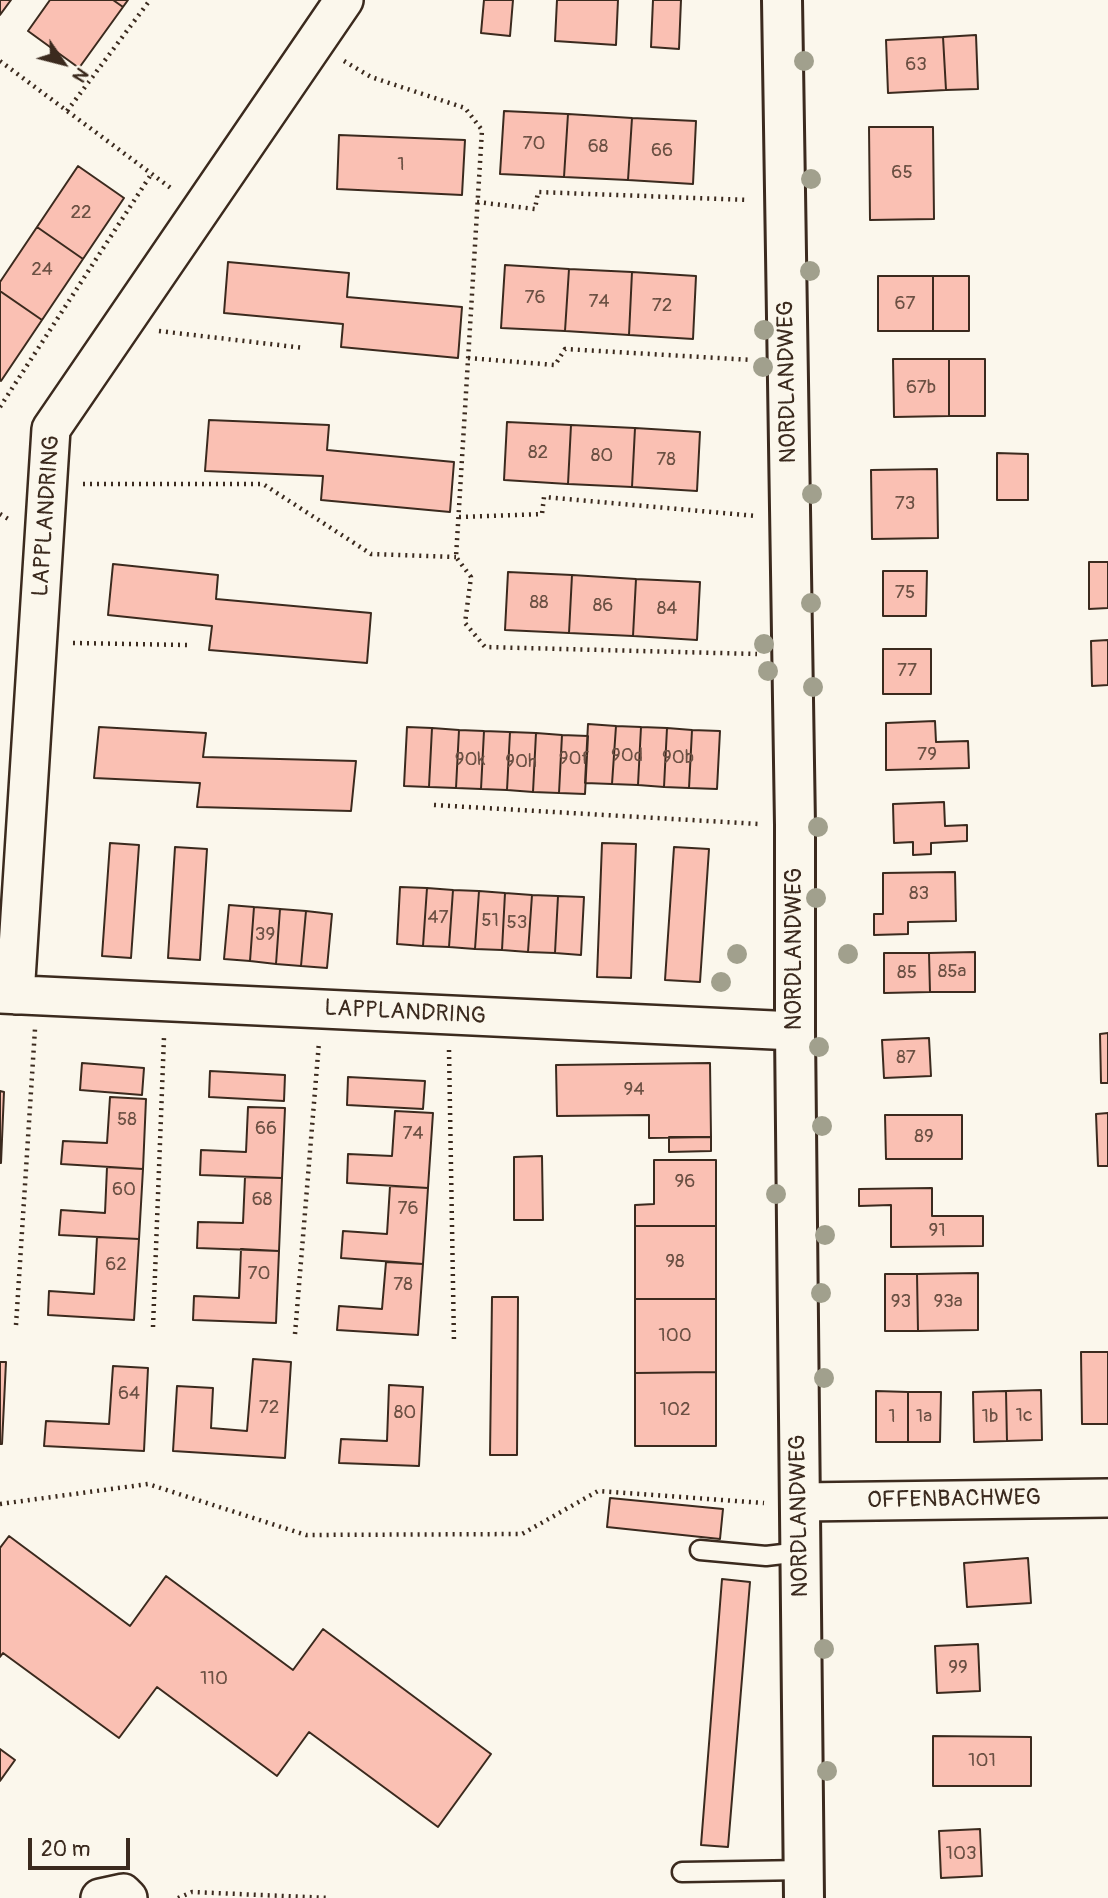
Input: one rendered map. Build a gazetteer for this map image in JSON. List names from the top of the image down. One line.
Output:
{"streets":{"street":["NORDLANDWEG","LAPPLANDRING","OFFENBACHWEG"]},"crossings":[["NORDLANDWEG","LAPPLANDRING"],["NORDLANDWEG","OFFENBACHWEG"]],"house_numbers":["63","70","68","66","1","65","22","24","76","74","67","72","67b","82","80","78","73","75","88","86","84","77","79","90d","90b","90f","90k","90h","83","47","51","53","39","85a","85","87","94","58","66","74","89","96","60","68","76","91","98","62","70","78","93","93a","100","64","72","102","80","1c","1","1a","1b","99","110","101","103"],"scale_bar":"20 m","north":"bottom right"}
